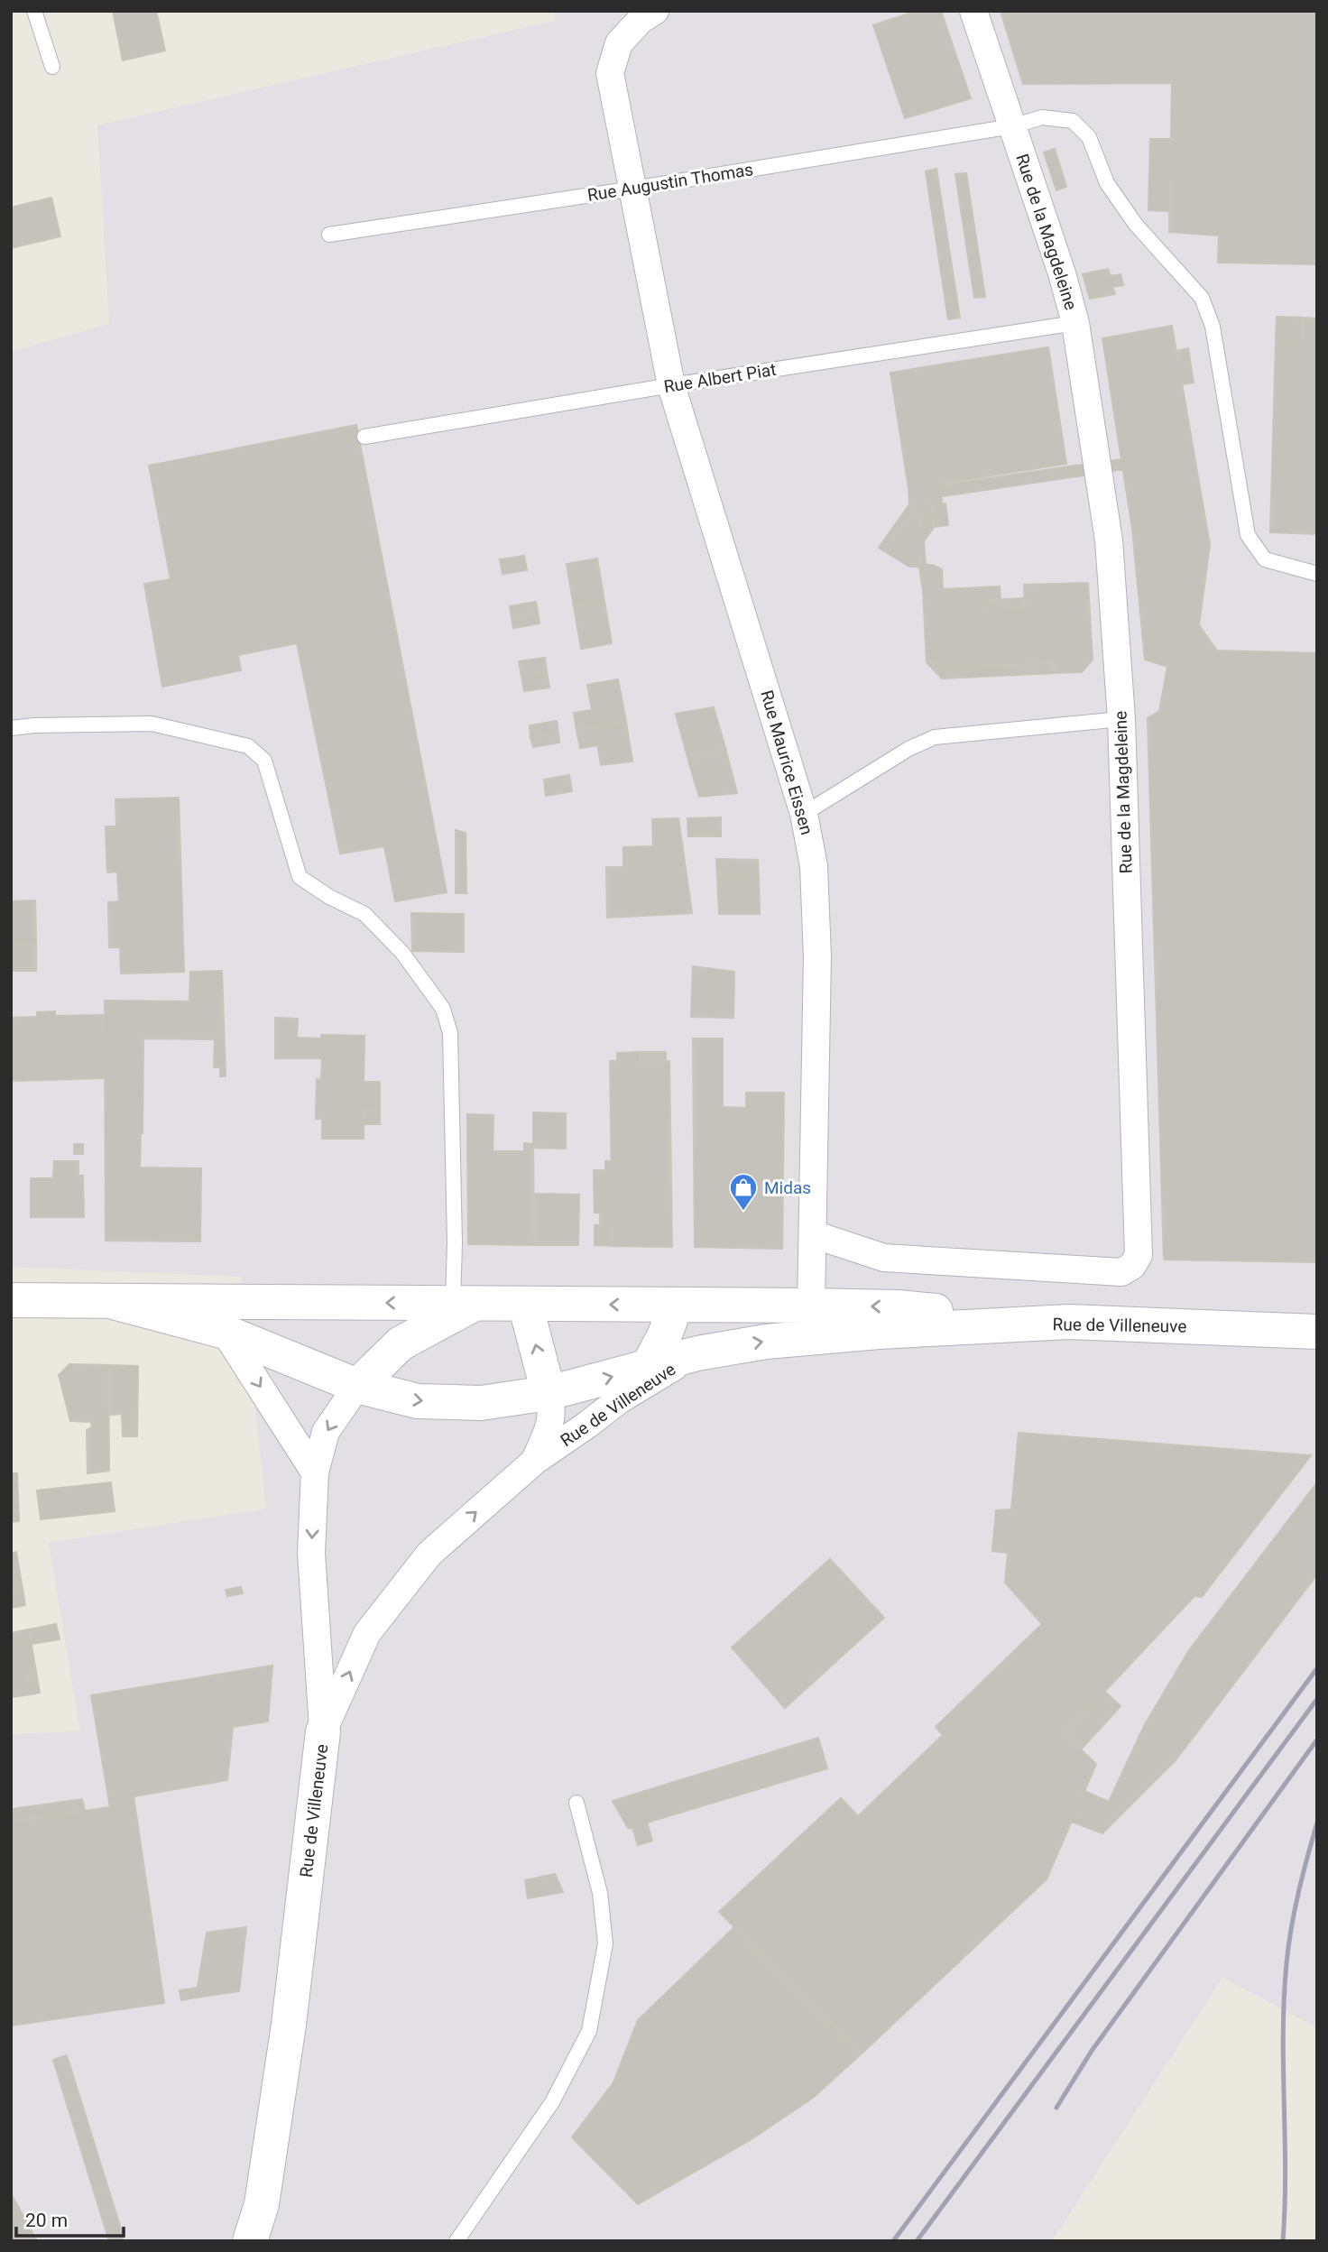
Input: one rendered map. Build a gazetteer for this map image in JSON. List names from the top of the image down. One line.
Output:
{"streets":{"main road":["Rue de Villeneuve"],"street":["Rue de la Magdeleine","Rue Maurice Eissen"],"lane":["Rue Augustin Thomas","Rue Albert Piat"]},"crossings":[["Rue Augustin Thomas","Rue de la Magdeleine"],["Rue Augustin Thomas","Rue Maurice Eissen"],["Rue de la Magdeleine","Rue Albert Piat"],["Rue de la Magdeleine","Rue Maurice Eissen"],["Rue Albert Piat","Rue Maurice Eissen"]],"places":{"shop":["Midas"]},"scale_bar":"20 m"}
